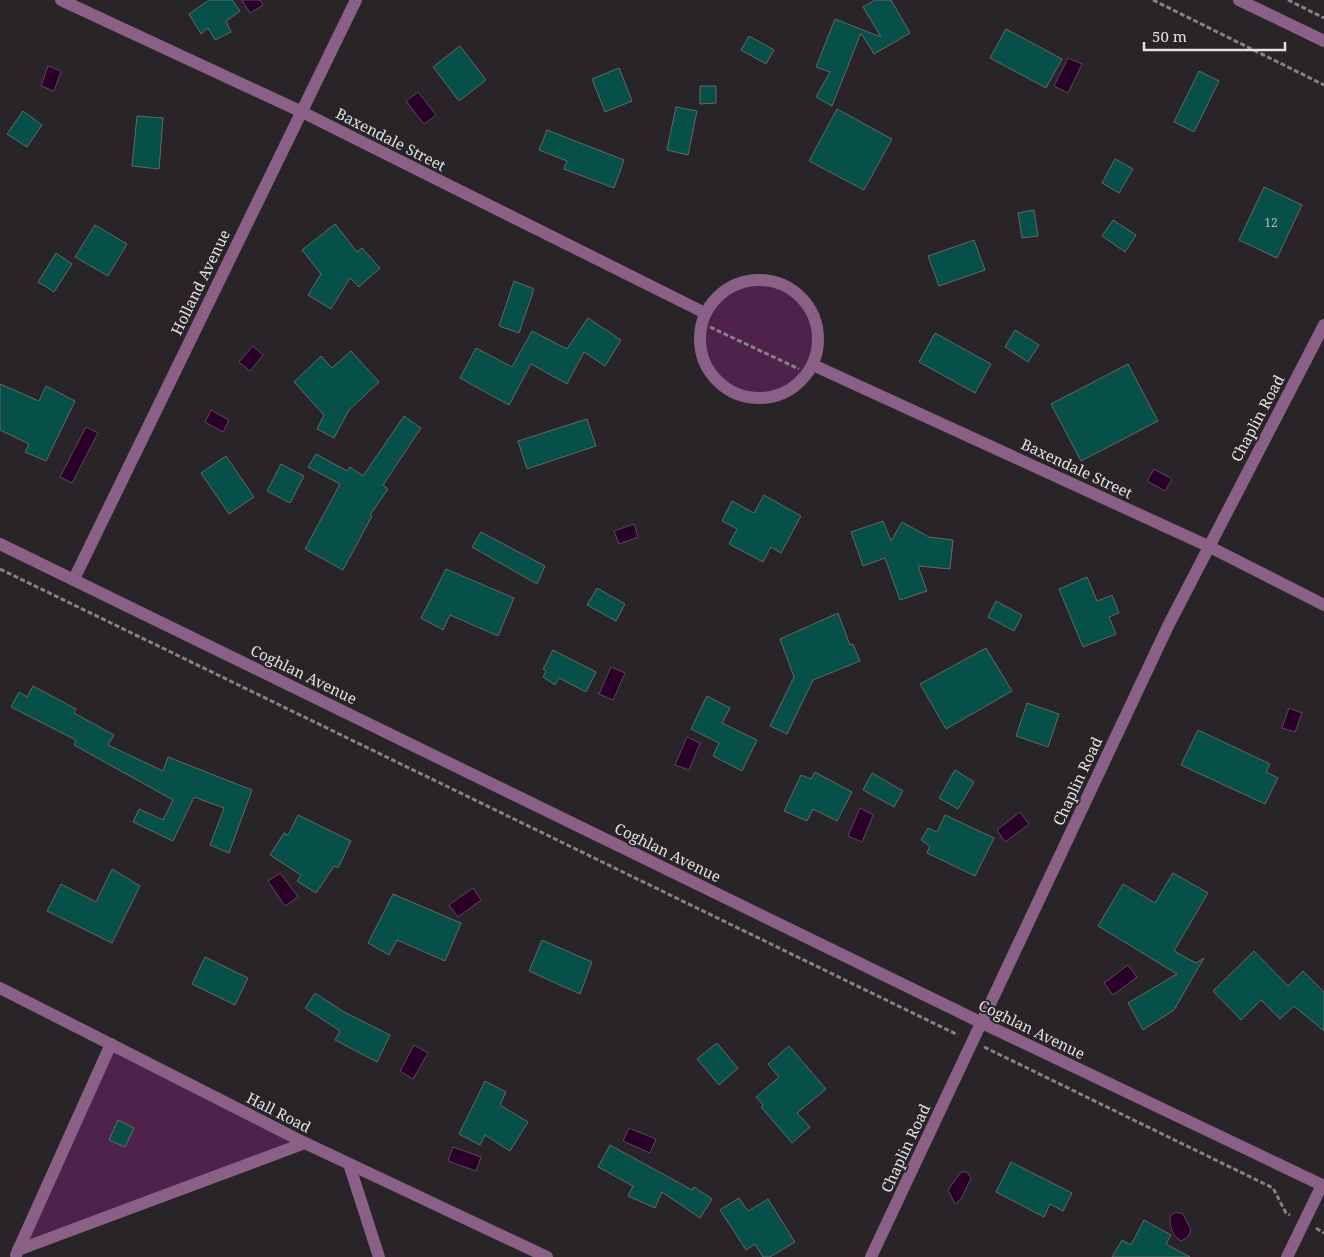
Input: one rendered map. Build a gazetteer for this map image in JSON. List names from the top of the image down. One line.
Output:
{"streets":{"street":["Baxendale Street","Holland Avenue","Chaplin Road","Coghlan Avenue","Hall Road"]},"crossings":[["Baxendale Street","Holland Avenue"],["Baxendale Street","Chaplin Road"],["Holland Avenue","Coghlan Avenue"],["Chaplin Road","Coghlan Avenue"]],"house_numbers":["12"],"scale_bar":"50 m"}
